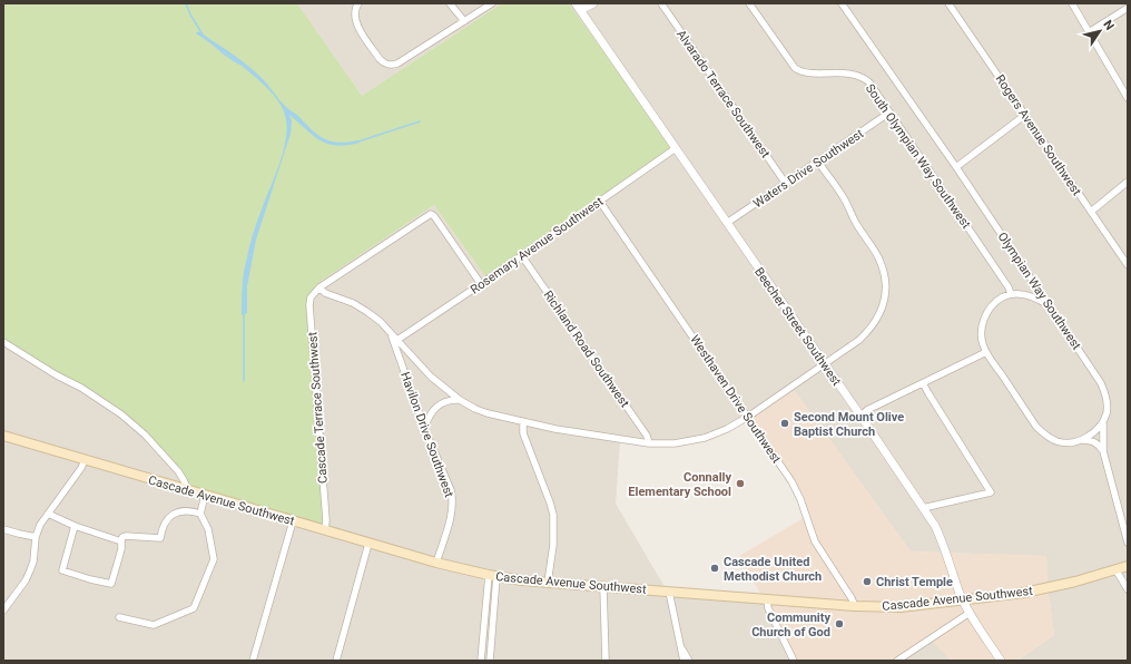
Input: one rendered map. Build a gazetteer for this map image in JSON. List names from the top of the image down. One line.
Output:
{"streets":{"main road":["Cascade Avenue Southwest"],"street":["Alvarado Terrace Southwest","Rogers Avenue Southwest","South Olympian Way Southwest","Waters Drive Southwest","Rosemary Avenue Southwest","Olympian Way Southwest","Beecher Street Southwest","Richland Road Southwest","Westhaven Drive Southwest","Cascade Terrace Southwest","Havilon Drive Southwest"]},"crossings":[["Alvarado Terrace Southwest","Waters Drive Southwest"],["South Olympian Way Southwest","Waters Drive Southwest"],["Waters Drive Southwest","Beecher Street Southwest"],["Rosemary Avenue Southwest","Beecher Street Southwest"],["Rosemary Avenue Southwest","Richland Road Southwest"],["Rosemary Avenue Southwest","Westhaven Drive Southwest"],["Beecher Street Southwest","Cascade Avenue Southwest"],["Westhaven Drive Southwest","Cascade Avenue Southwest"],["Cascade Terrace Southwest","Cascade Avenue Southwest"],["Havilon Drive Southwest","Cascade Avenue Southwest"]],"places":["Second Mount Olive Baptist Church","Connally Elementary School","Cascade United Methodist Church","Christ Temple","Community Church of God"],"north":"top right"}
